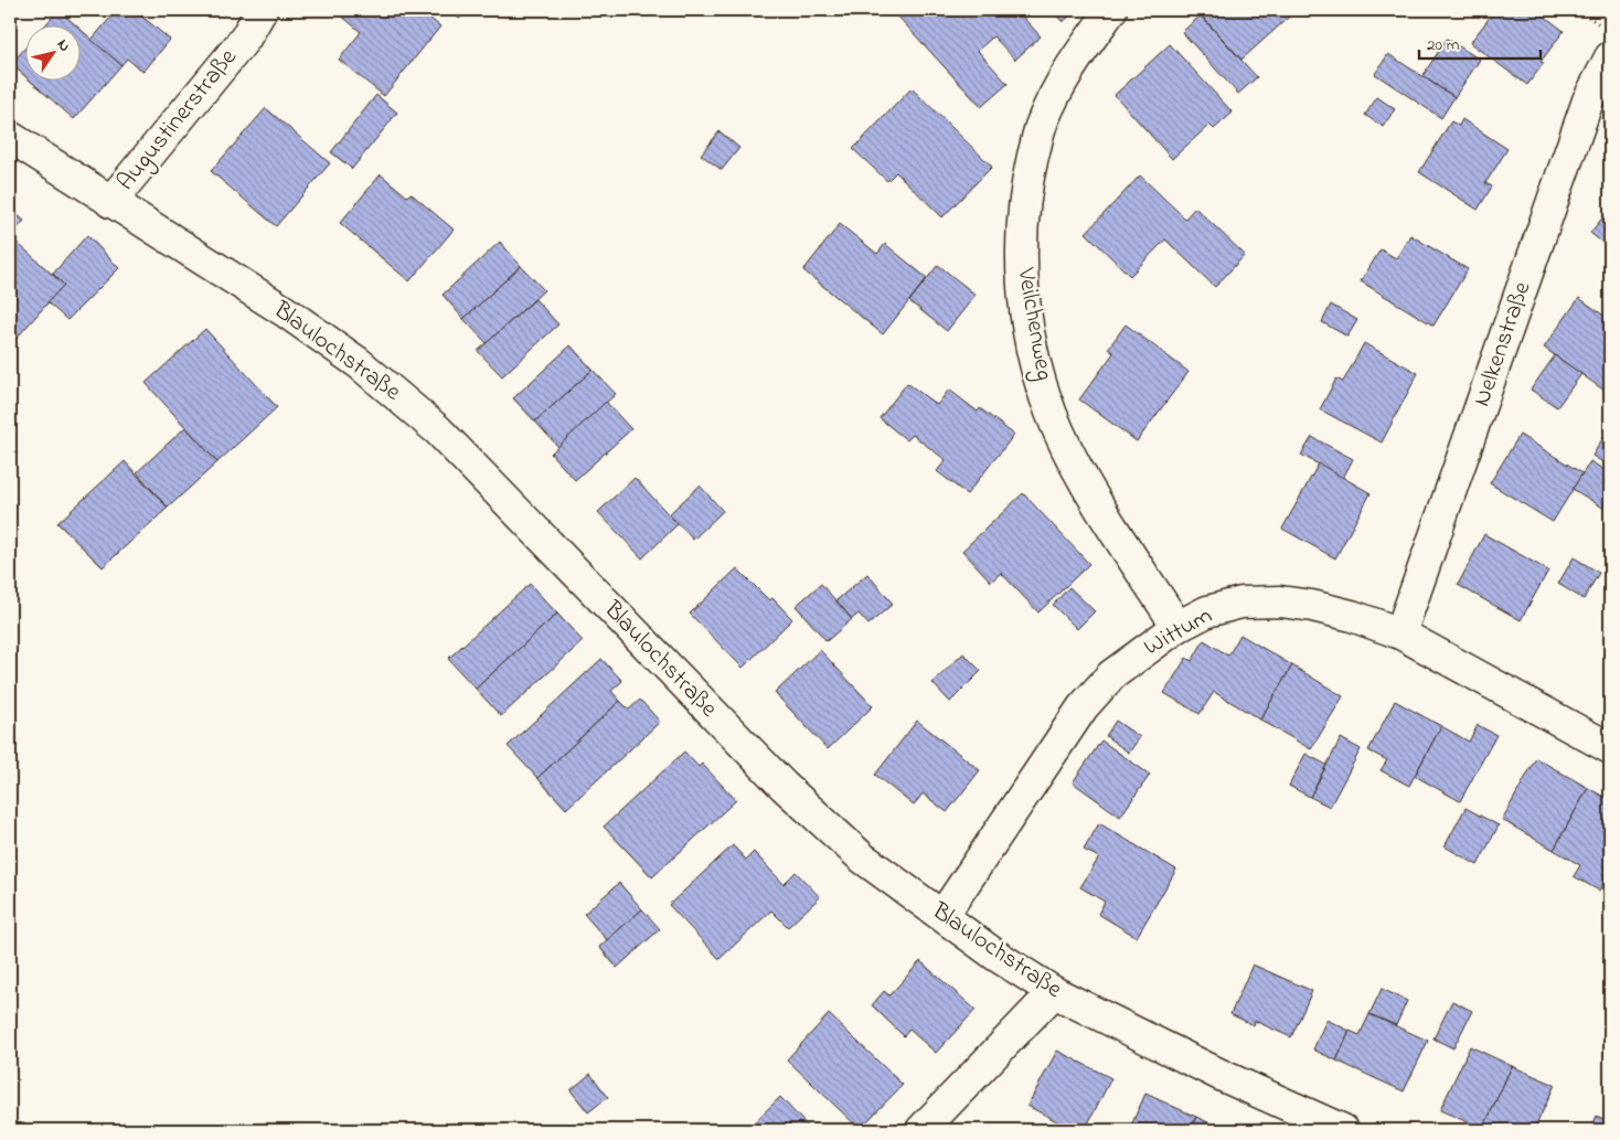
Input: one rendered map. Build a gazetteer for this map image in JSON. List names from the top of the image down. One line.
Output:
{"streets":{"street":["Augustinerstraße","Veilchenweg","Nelkenstraße","Blaulochstraße","Wittum"]},"crossings":[["Augustinerstraße","Blaulochstraße"],["Veilchenweg","Wittum"],["Nelkenstraße","Wittum"],["Blaulochstraße","Wittum"]],"scale_bar":"20 m","north":"top right"}
